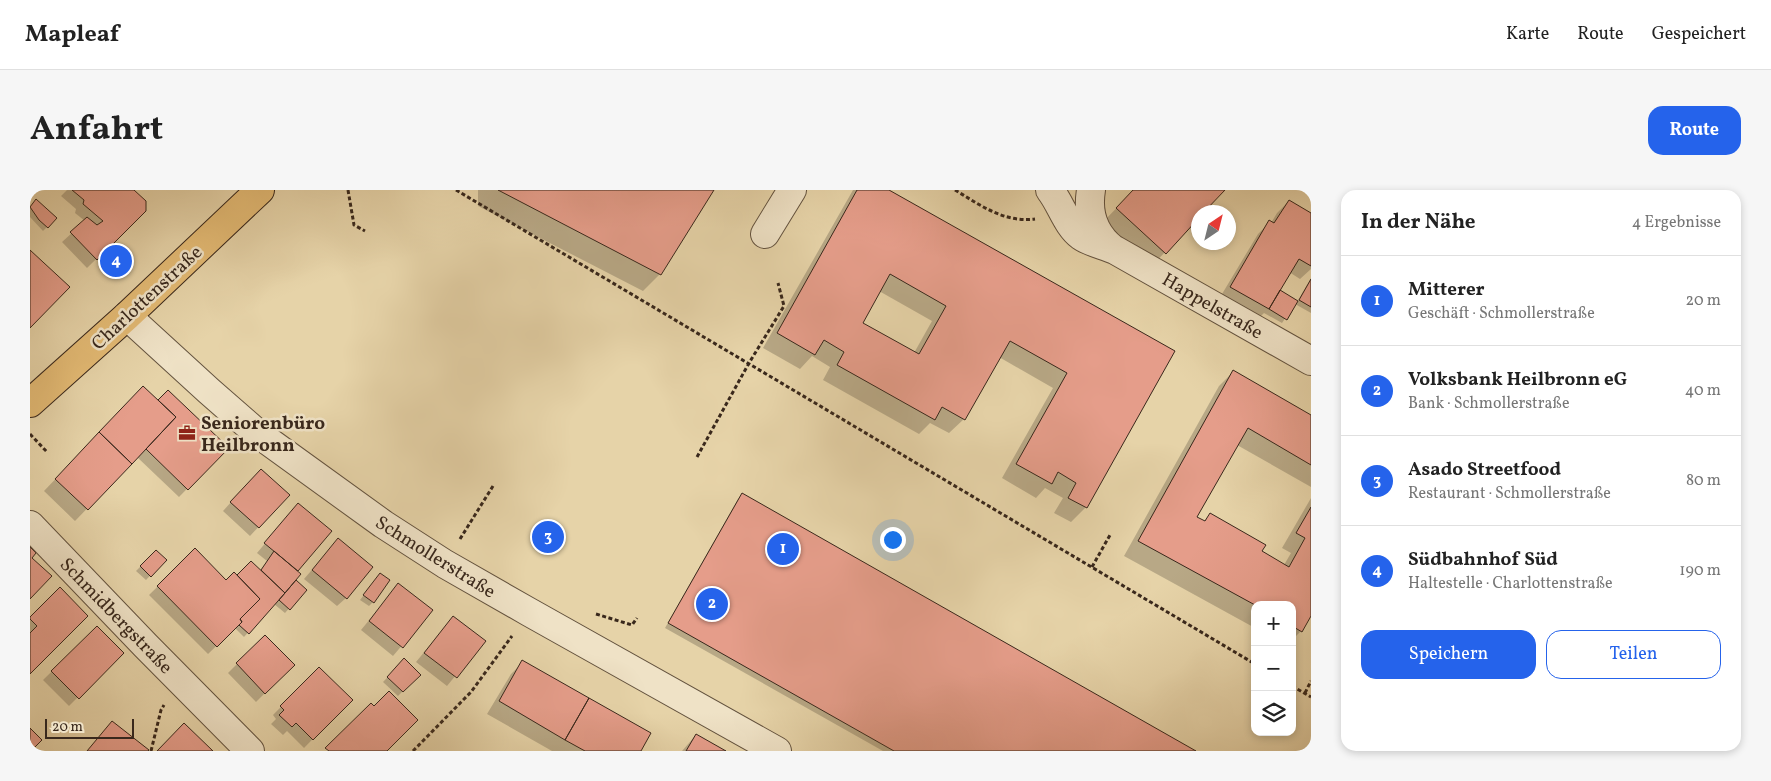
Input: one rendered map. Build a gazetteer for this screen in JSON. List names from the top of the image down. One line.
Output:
{"streets":{"main road":["Charlottenstraße"],"street":["Happelstraße","Schmollerstraße","Schmidbergstraße"]},"crossings":[["Charlottenstraße","Schmollerstraße"]],"places":{"office":["Seniorenbüro Heilbronn"]},"scale_bar":"20 m","north":"top right","page":{"header":"Mapleaf","nav":["Karte","Route","Gespeichert"],"title":"Anfahrt","buttons":["Route",["Speichern","Teilen"]],"heading":["In der Nähe","4 Ergebnisse"],"pins":["4","3","1","2"],"list":[{"mark":"1","name":"Mitterer","note":"Geschäft · Schmollerstraße","value":"20 m"},{"mark":"2","name":"Volksbank Heilbronn eG","note":"Bank · Schmollerstraße","value":"40 m"},{"mark":"3","name":"Asado Streetfood","note":"Restaurant · Schmollerstraße","value":"80 m"},{"mark":"4","name":"Südbahnhof Süd","note":"Haltestelle · Charlottenstraße","value":"190 m"}],"map_buttons":["+","−"],"scale":"20 m"}}
